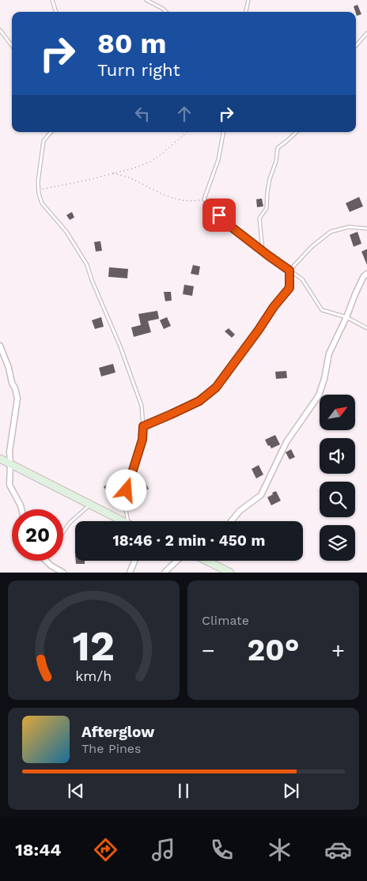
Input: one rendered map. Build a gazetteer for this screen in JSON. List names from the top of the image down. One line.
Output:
{"north":"top right","page":{"turn":["80 m","Turn right"],"limit":"20","trip":"18:46 · 2 min · 450 m","tile":"Climate","heat":["−","20°","+"],"song":["Afterglow","The Pines"],"tabs":"18:44","gauge":["12","km/h"]}}
